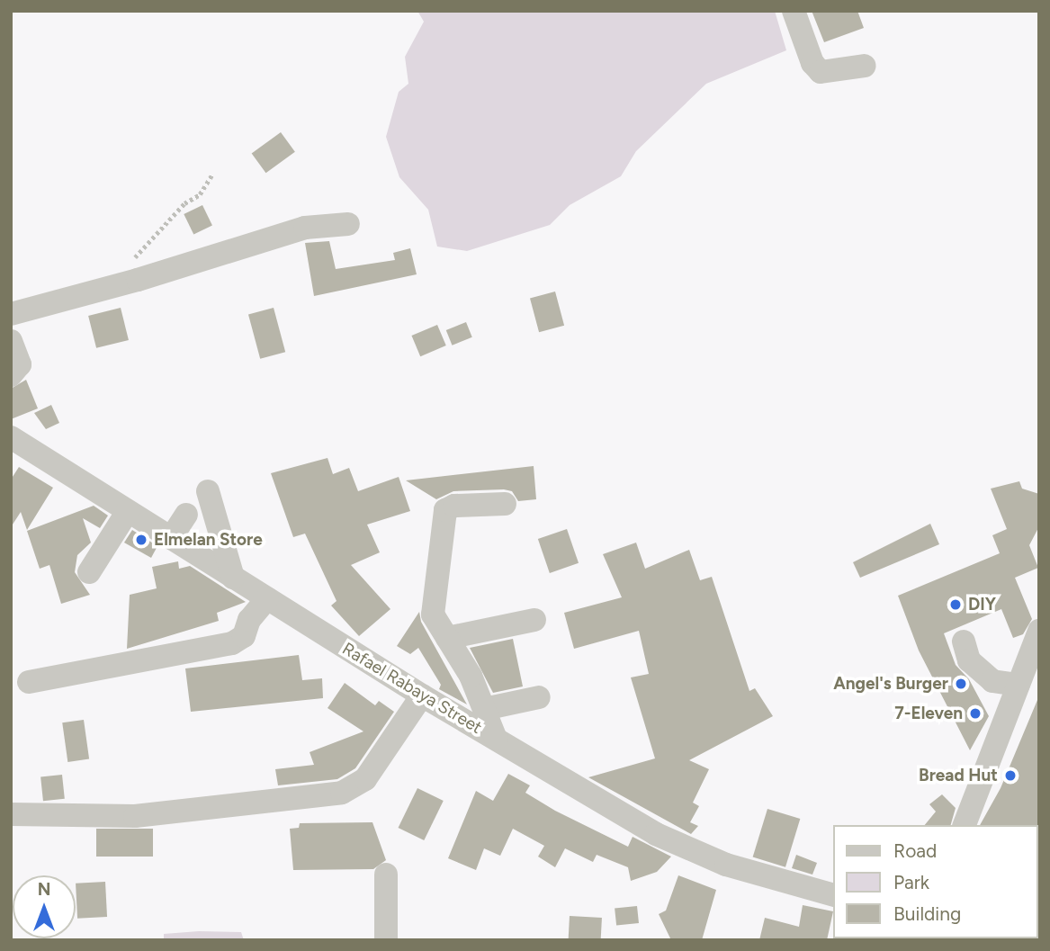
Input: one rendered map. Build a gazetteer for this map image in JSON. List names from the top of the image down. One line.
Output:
{"streets":{"street":["Rafael Rabaya Street"]},"places":["Elmelan Store","DIY","Angel's Burger","7-Eleven","Bread Hut"],"legend":["Road","Park","Building"],"north":"top"}
